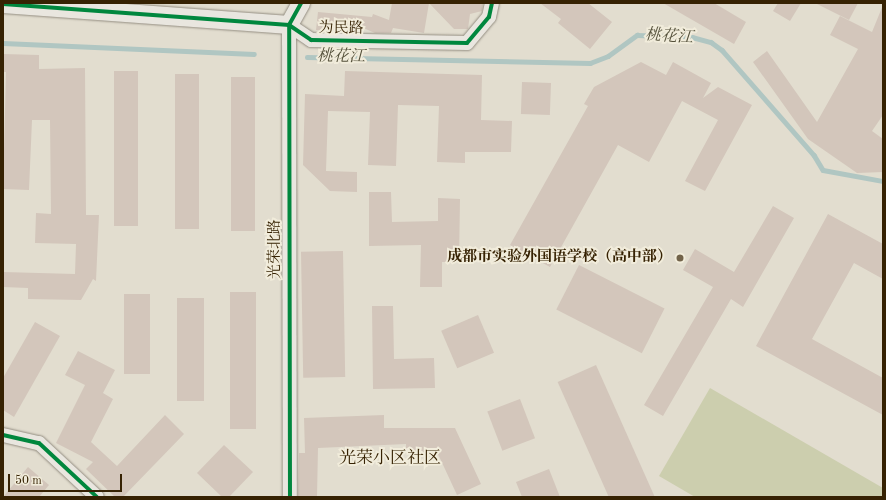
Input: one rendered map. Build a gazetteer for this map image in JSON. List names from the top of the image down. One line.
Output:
{"streets":{"street":["为民路","光荣北路"]},"crossings":[["为民路","光荣北路"]],"districts":["光荣小区社区"],"water":["桃花江"],"places":["成都市实验外国语学校（高中部）"],"scale_bar":"50 m"}
